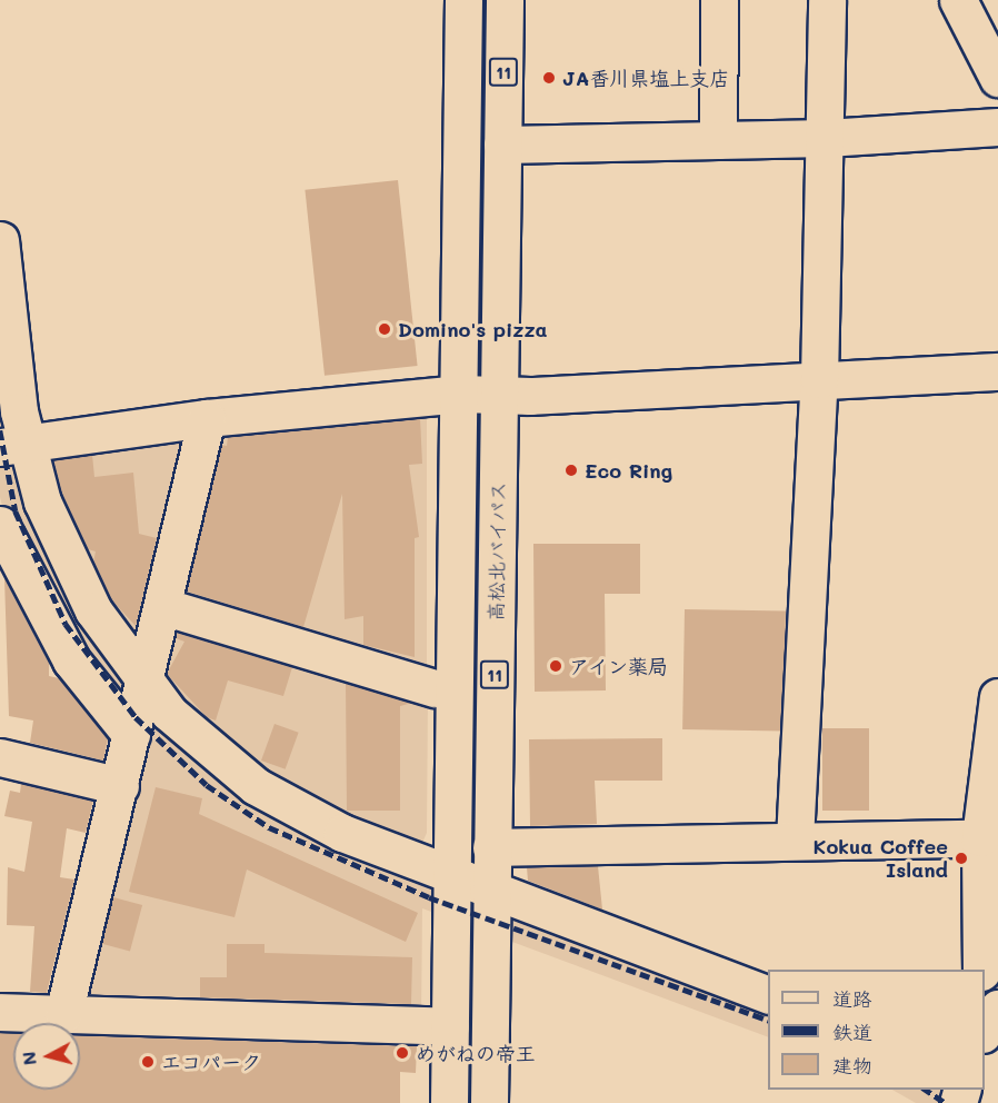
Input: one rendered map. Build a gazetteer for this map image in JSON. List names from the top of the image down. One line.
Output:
{"streets":{"main road":["11","高松北バイパス"]},"places":["JA香川県塩上支店","Domino's pizza","Eco Ring","アイン薬局","Kokua Coffee Island","めがねの帝王","エコパーク"],"legend":["道路","鉄道","建物"],"north":"left"}
